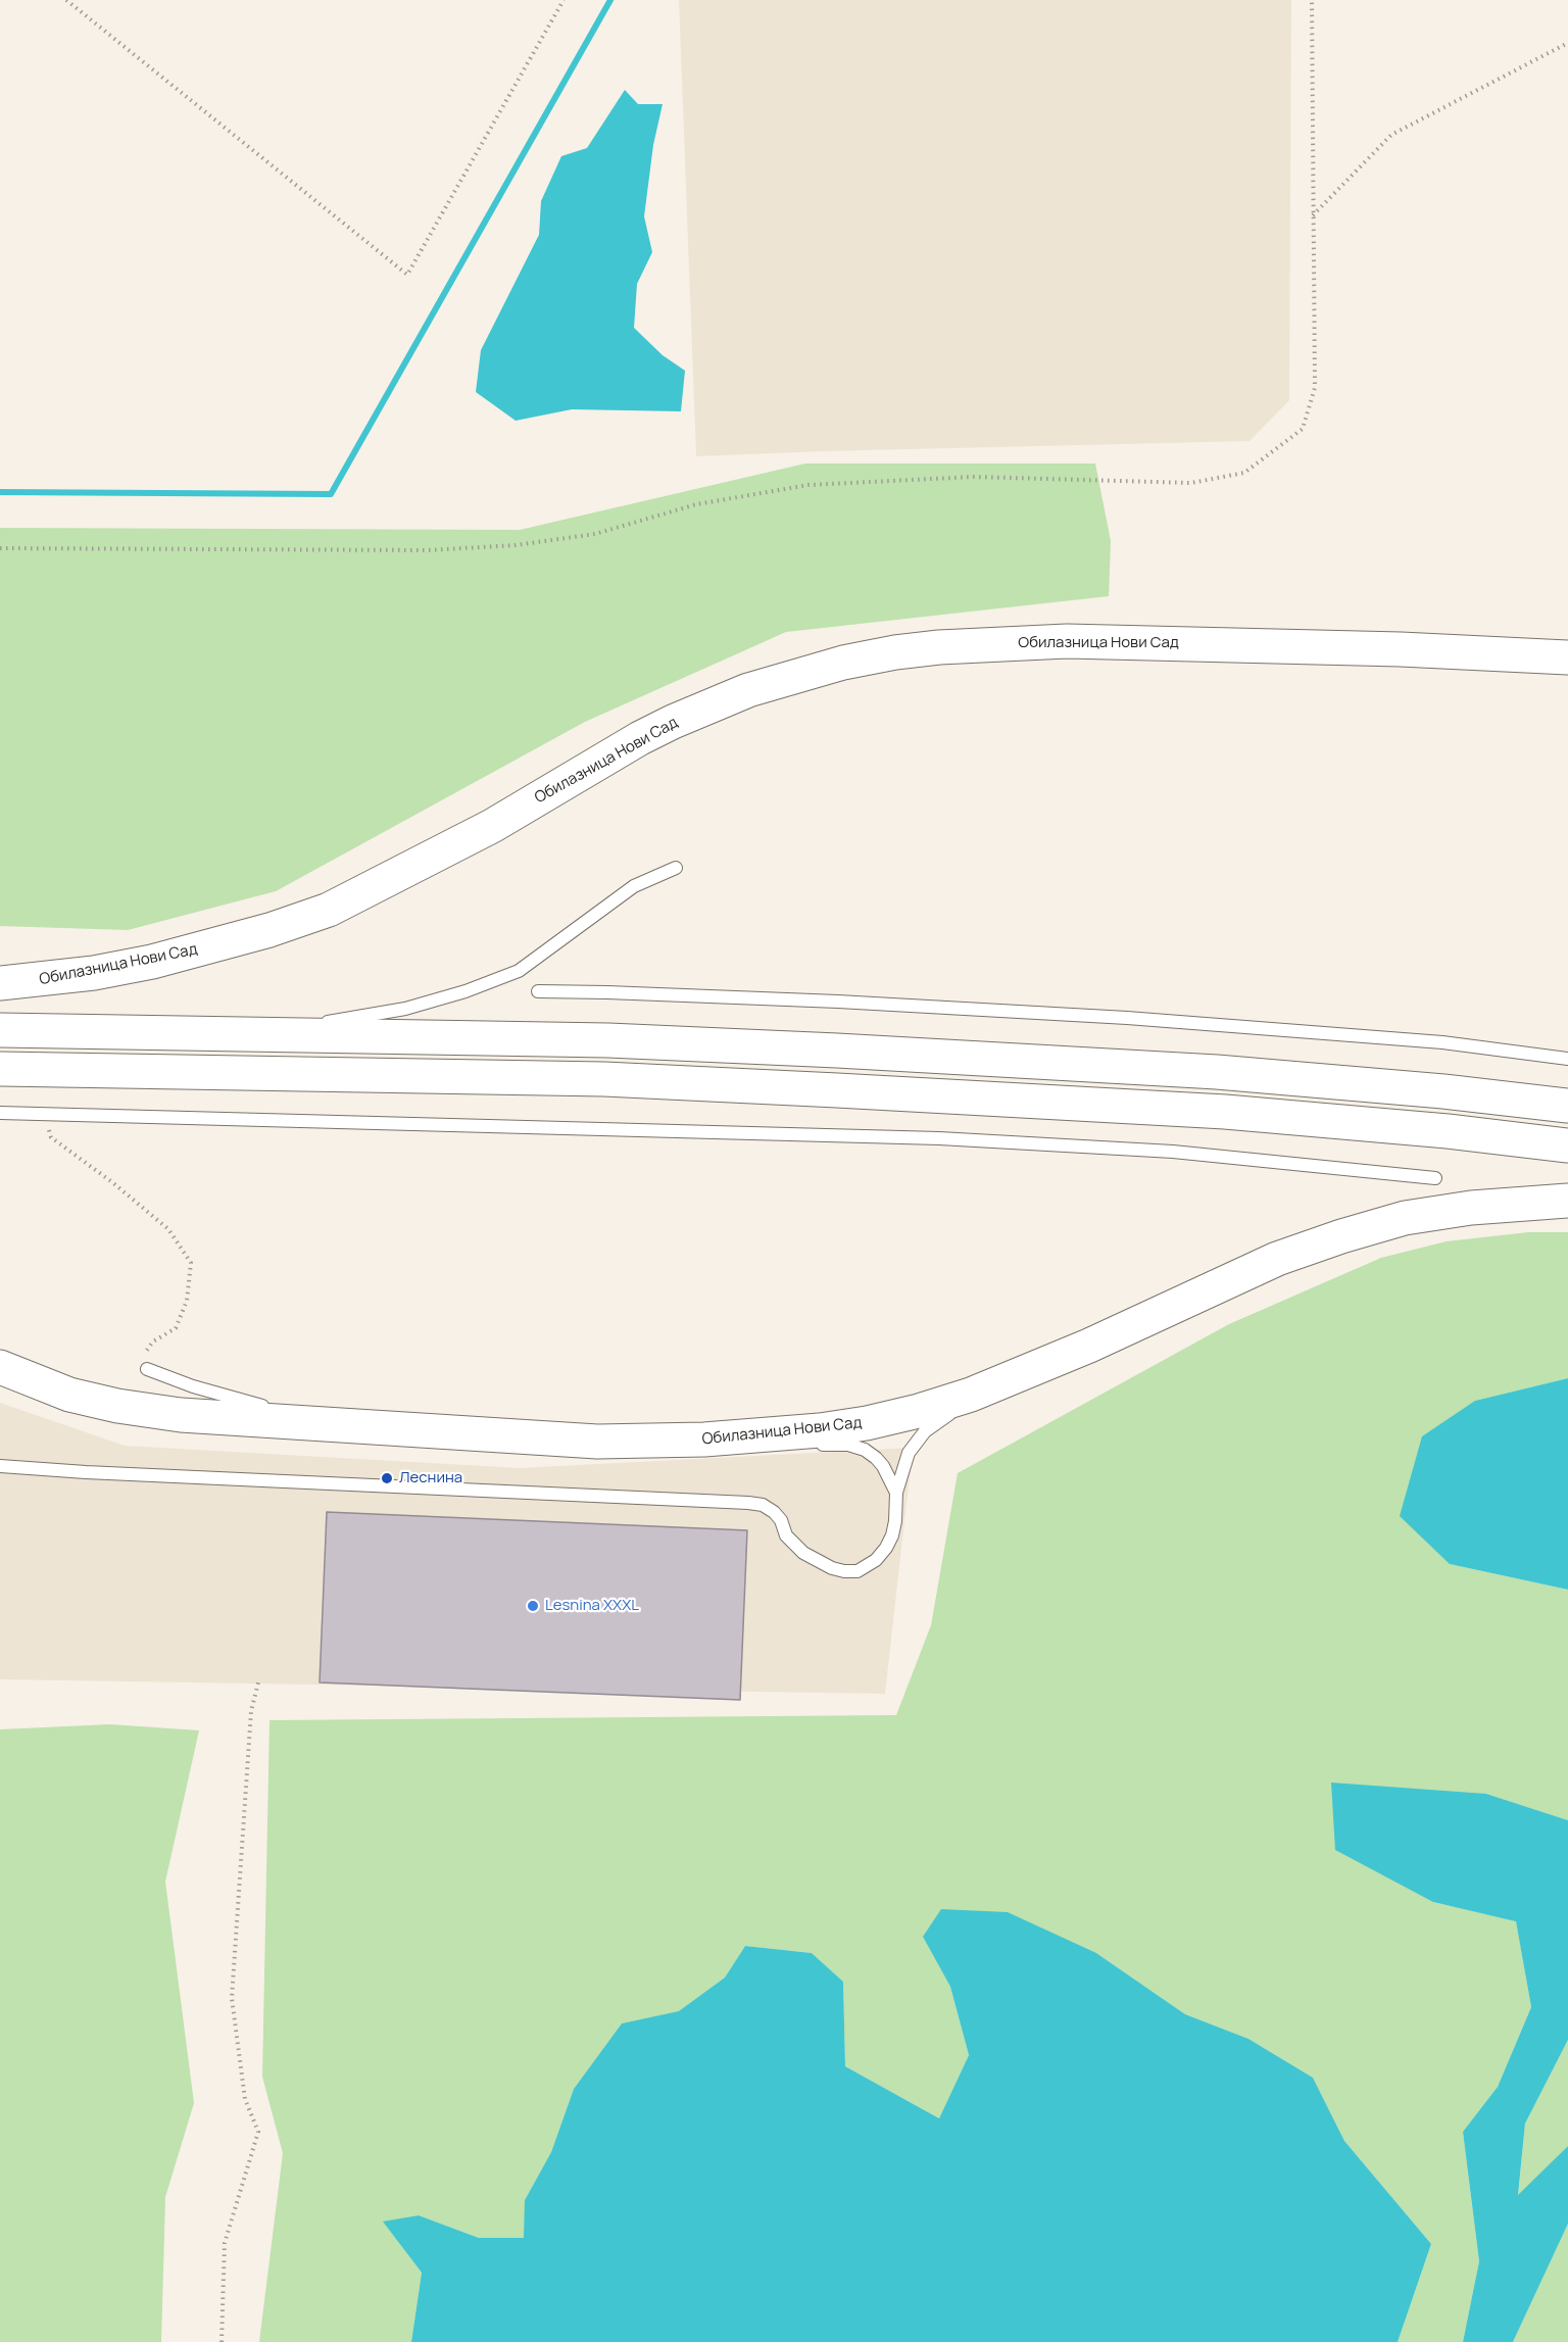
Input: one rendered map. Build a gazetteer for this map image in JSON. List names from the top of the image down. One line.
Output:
{"streets":{"main road":["Обилазница Нови Сад"]},"places":["Леснина","Lesnina XXXL"]}
